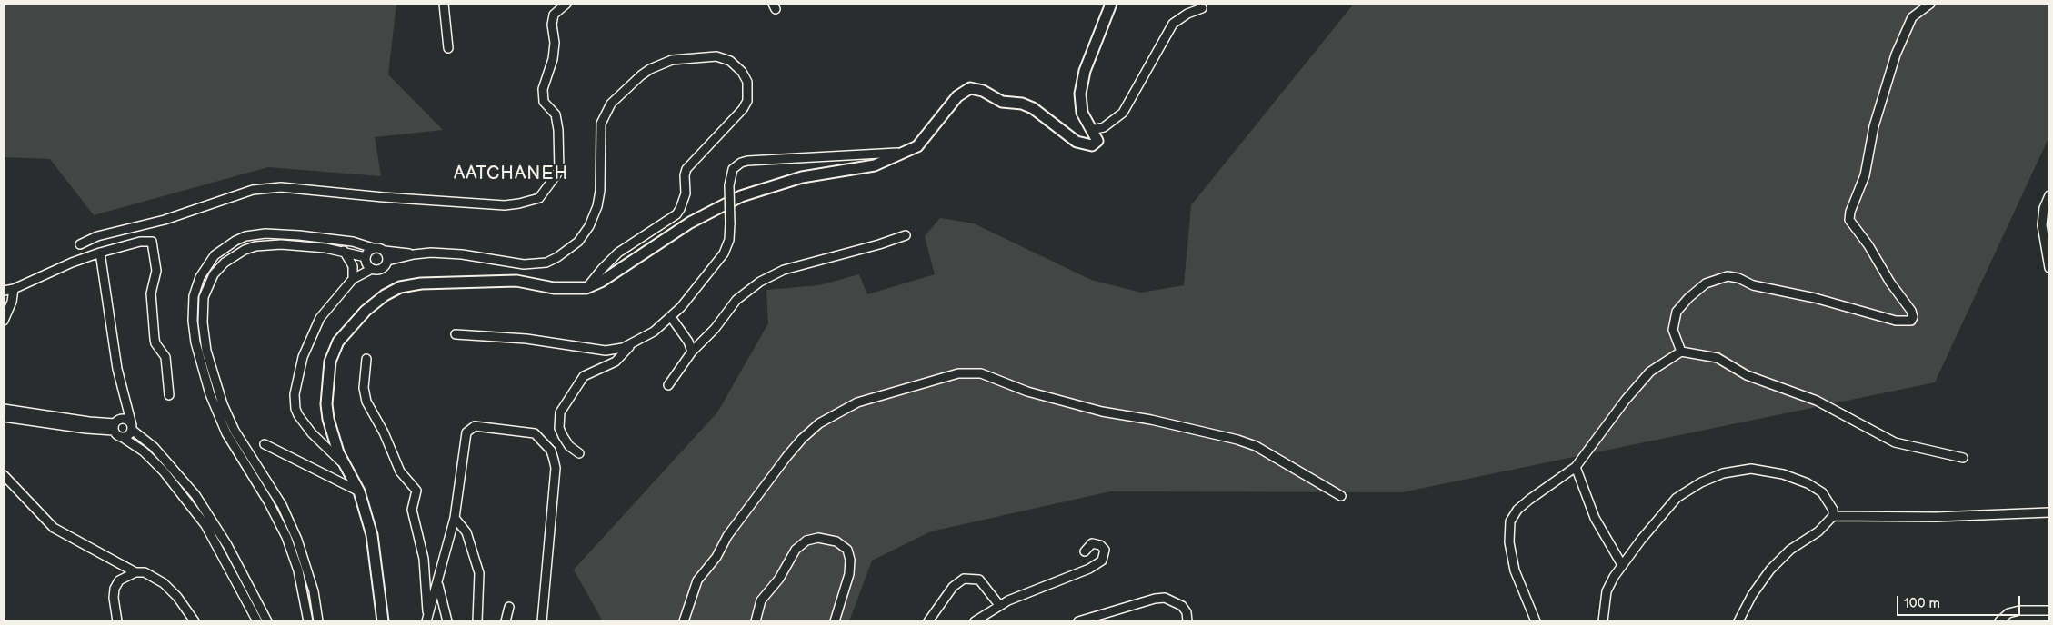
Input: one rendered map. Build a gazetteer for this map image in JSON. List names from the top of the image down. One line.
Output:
{"districts":["AATCHANEH"],"scale_bar":"100 m"}
